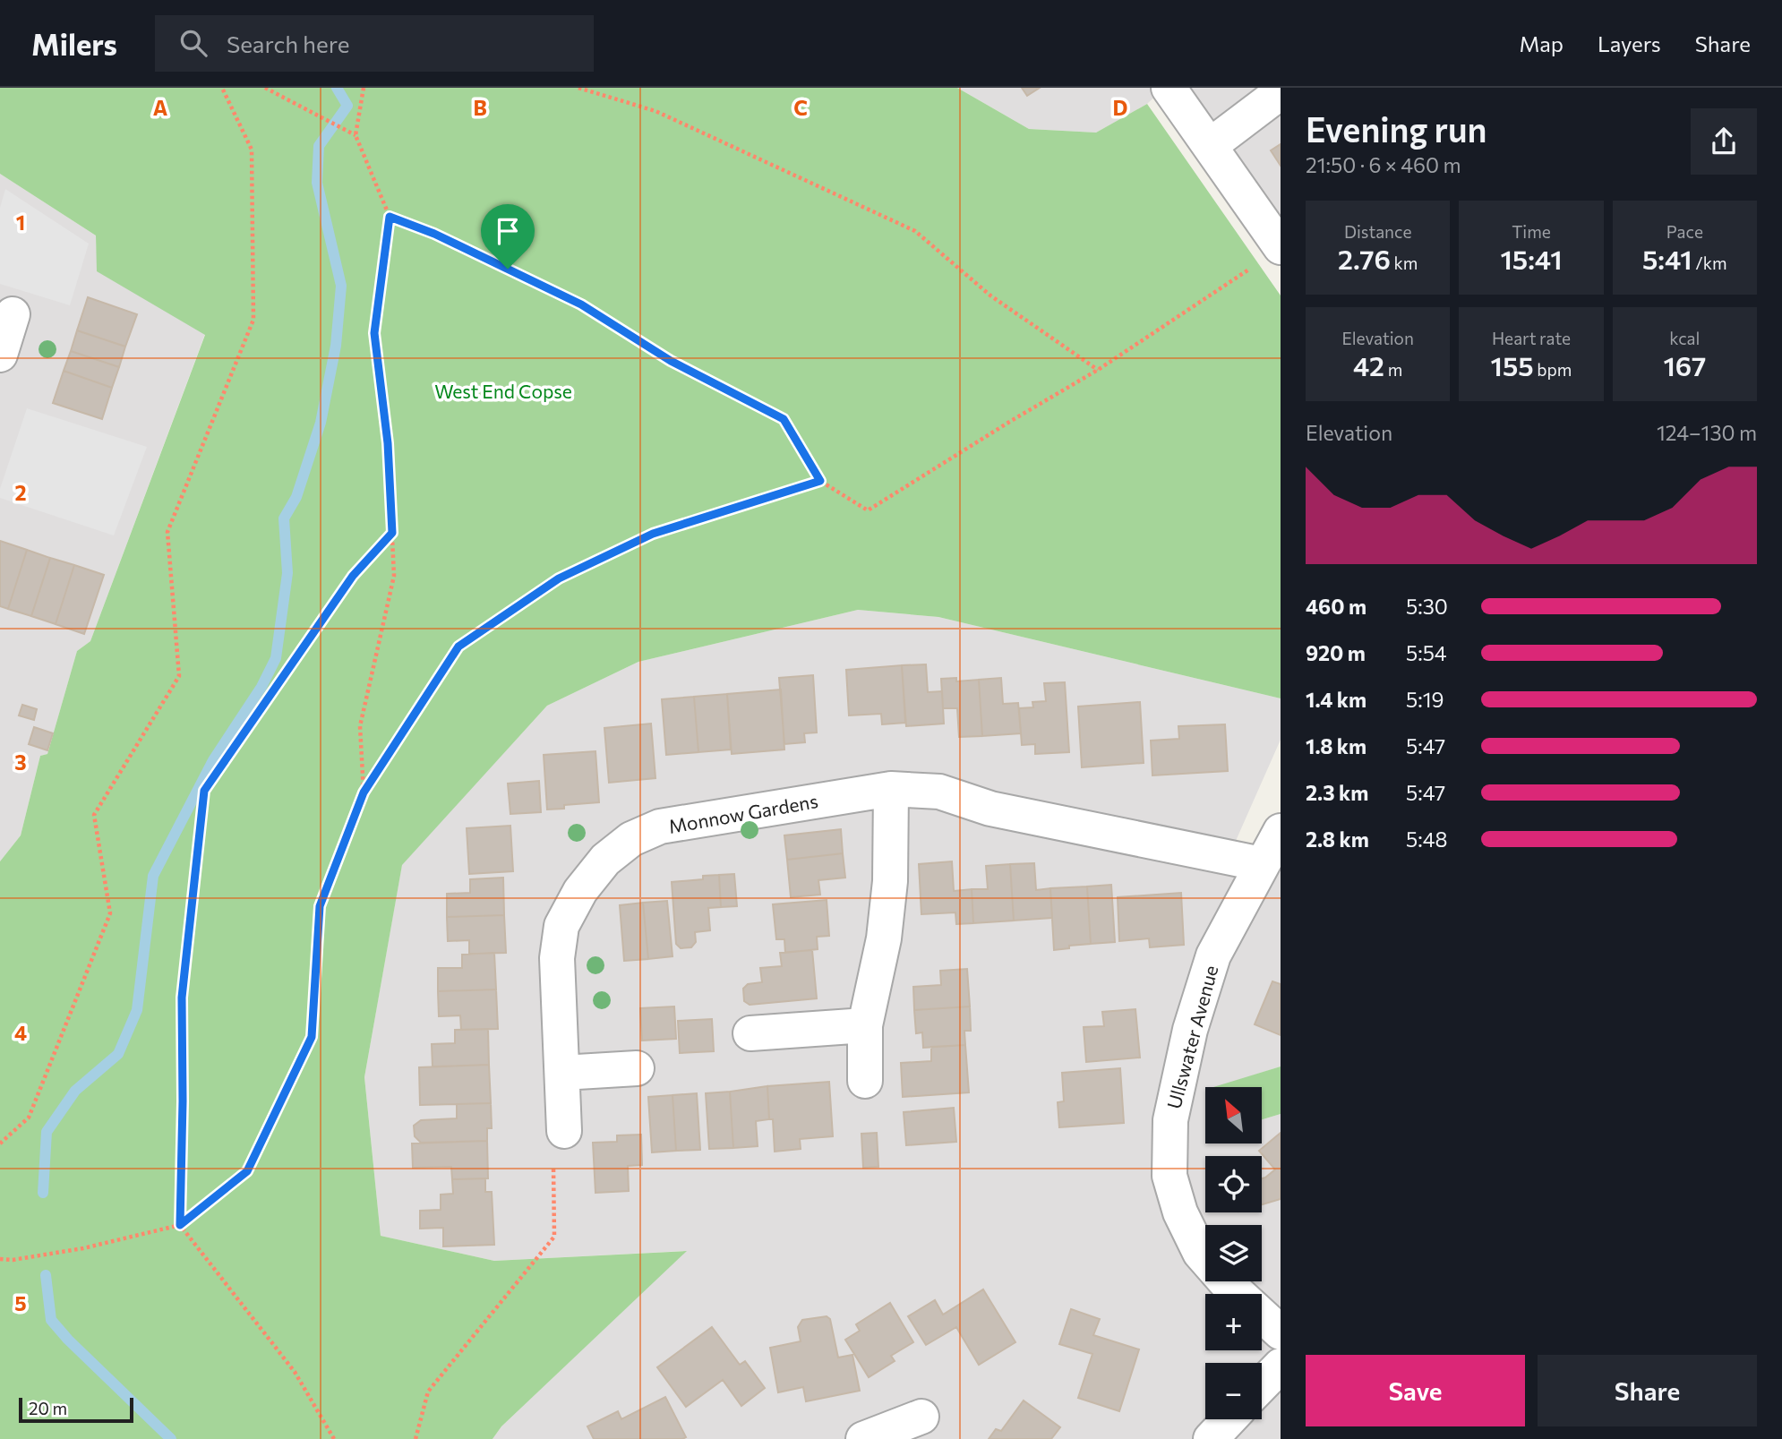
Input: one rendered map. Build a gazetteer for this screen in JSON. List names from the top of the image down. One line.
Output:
{"streets":{"street":["Monnow Gardens","Ullswater Avenue"]},"crossings":[["Monnow Gardens","Ullswater Avenue"]],"parks":["West End Copse"],"scale_bar":"20 m","north":"top left","page":{"header":"Milers","search":"Search here","nav":["Map","Layers","Share"],"heading":["Evening run","21:50 · 6 × 460 m"],"stats":[["Distance","2.76 km"],["Time","15:41"],["Pace","5:41 /km"],["Elevation","42 m"],["Heart rate","155 bpm"],["kcal","167"]],"chart":["Elevation","124–130 m"],"list":[{"name":"460 m","note":"5:30"},{"name":"920 m","note":"5:54"},{"name":"1.4 km","note":"5:19"},{"name":"1.8 km","note":"5:47"},{"name":"2.3 km","note":"5:47"},{"name":"2.8 km","note":"5:48"}],"map_buttons":["+","−"],"buttons":["Save","Share"],"scale":"20 m"},"grid":{"columns":["A","B","C","D"],"rows":["1","2","3","4","5"]}}
